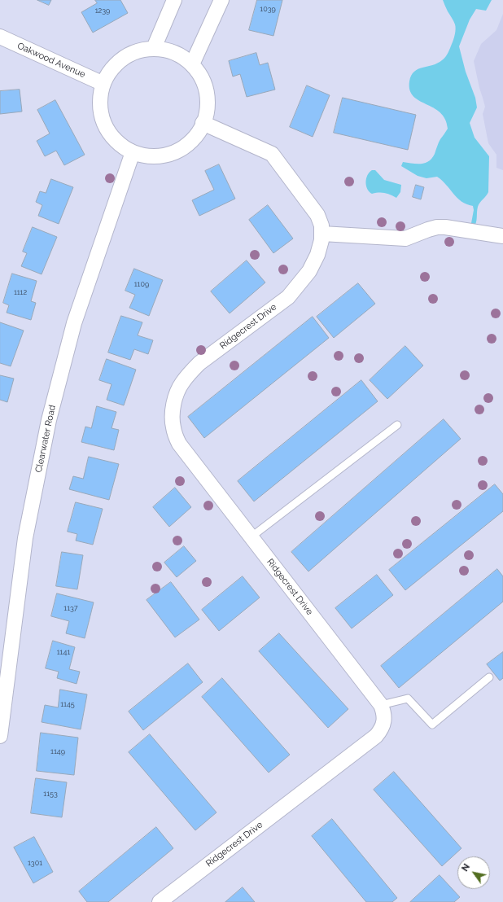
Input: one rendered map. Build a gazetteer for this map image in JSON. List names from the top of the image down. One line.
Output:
{"streets":{"street":["Oakwood Avenue","Ridgecrest Drive","Clearwater Road"]},"crossings":[["Oakwood Avenue","Ridgecrest Drive"],["Oakwood Avenue","Clearwater Road"],["Ridgecrest Drive","Clearwater Road"]],"house_numbers":["1039","1239","1109","1112","1137","1141","1145","1149","1153","1301"],"north":"top left"}
